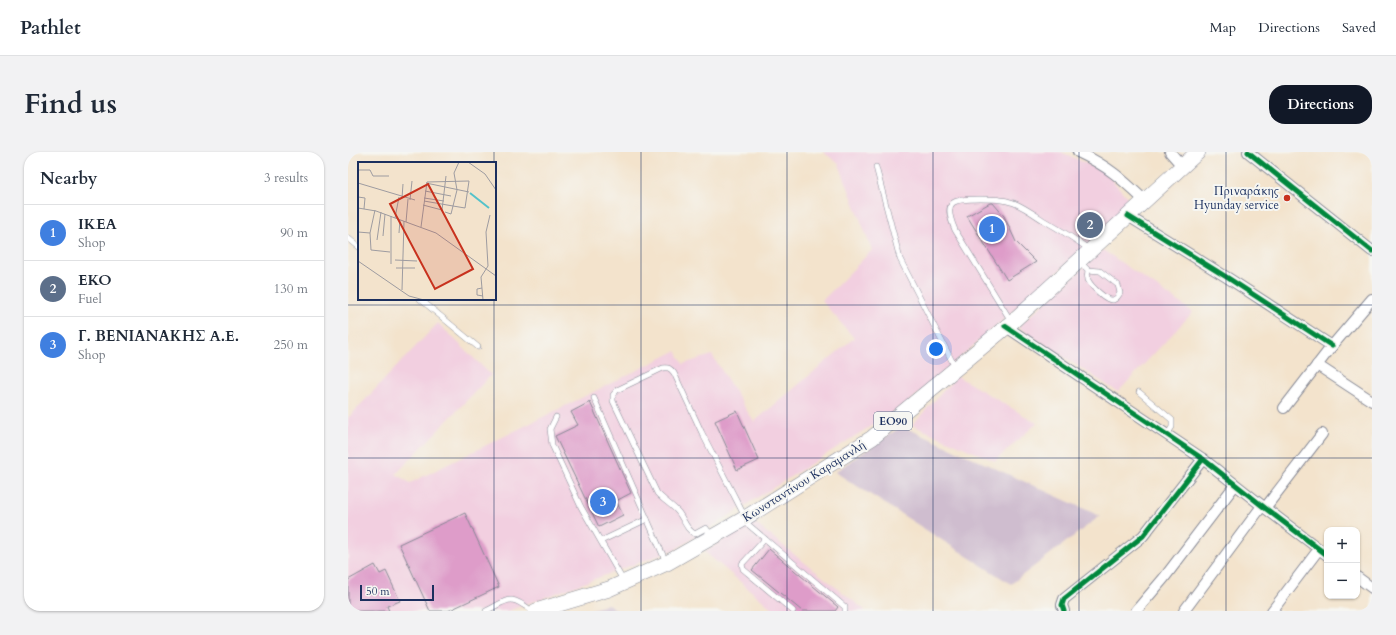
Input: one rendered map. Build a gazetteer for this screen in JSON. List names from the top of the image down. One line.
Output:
{"streets":{"main road":["ΕΟ90","Κωνσταντίνου Καραμανλή"]},"places":["Πριναράκης Hyunday service"],"scale_bar":"50 m","page":{"header":"Pathlet","nav":["Map","Directions","Saved"],"title":"Find us","buttons":"Directions","heading":["Nearby","3 results"],"list":[{"mark":"1","name":"IKEA","note":"Shop","value":"90 m"},{"mark":"2","name":"EKO","note":"Fuel","value":"130 m"},{"mark":"3","name":"Γ. ΒΕΝΙΑΝΑΚΗΣ A.E.","note":"Shop","value":"250 m"}],"pins":["2","1","3"],"map_buttons":["+","−"],"scale":"50 m"}}
